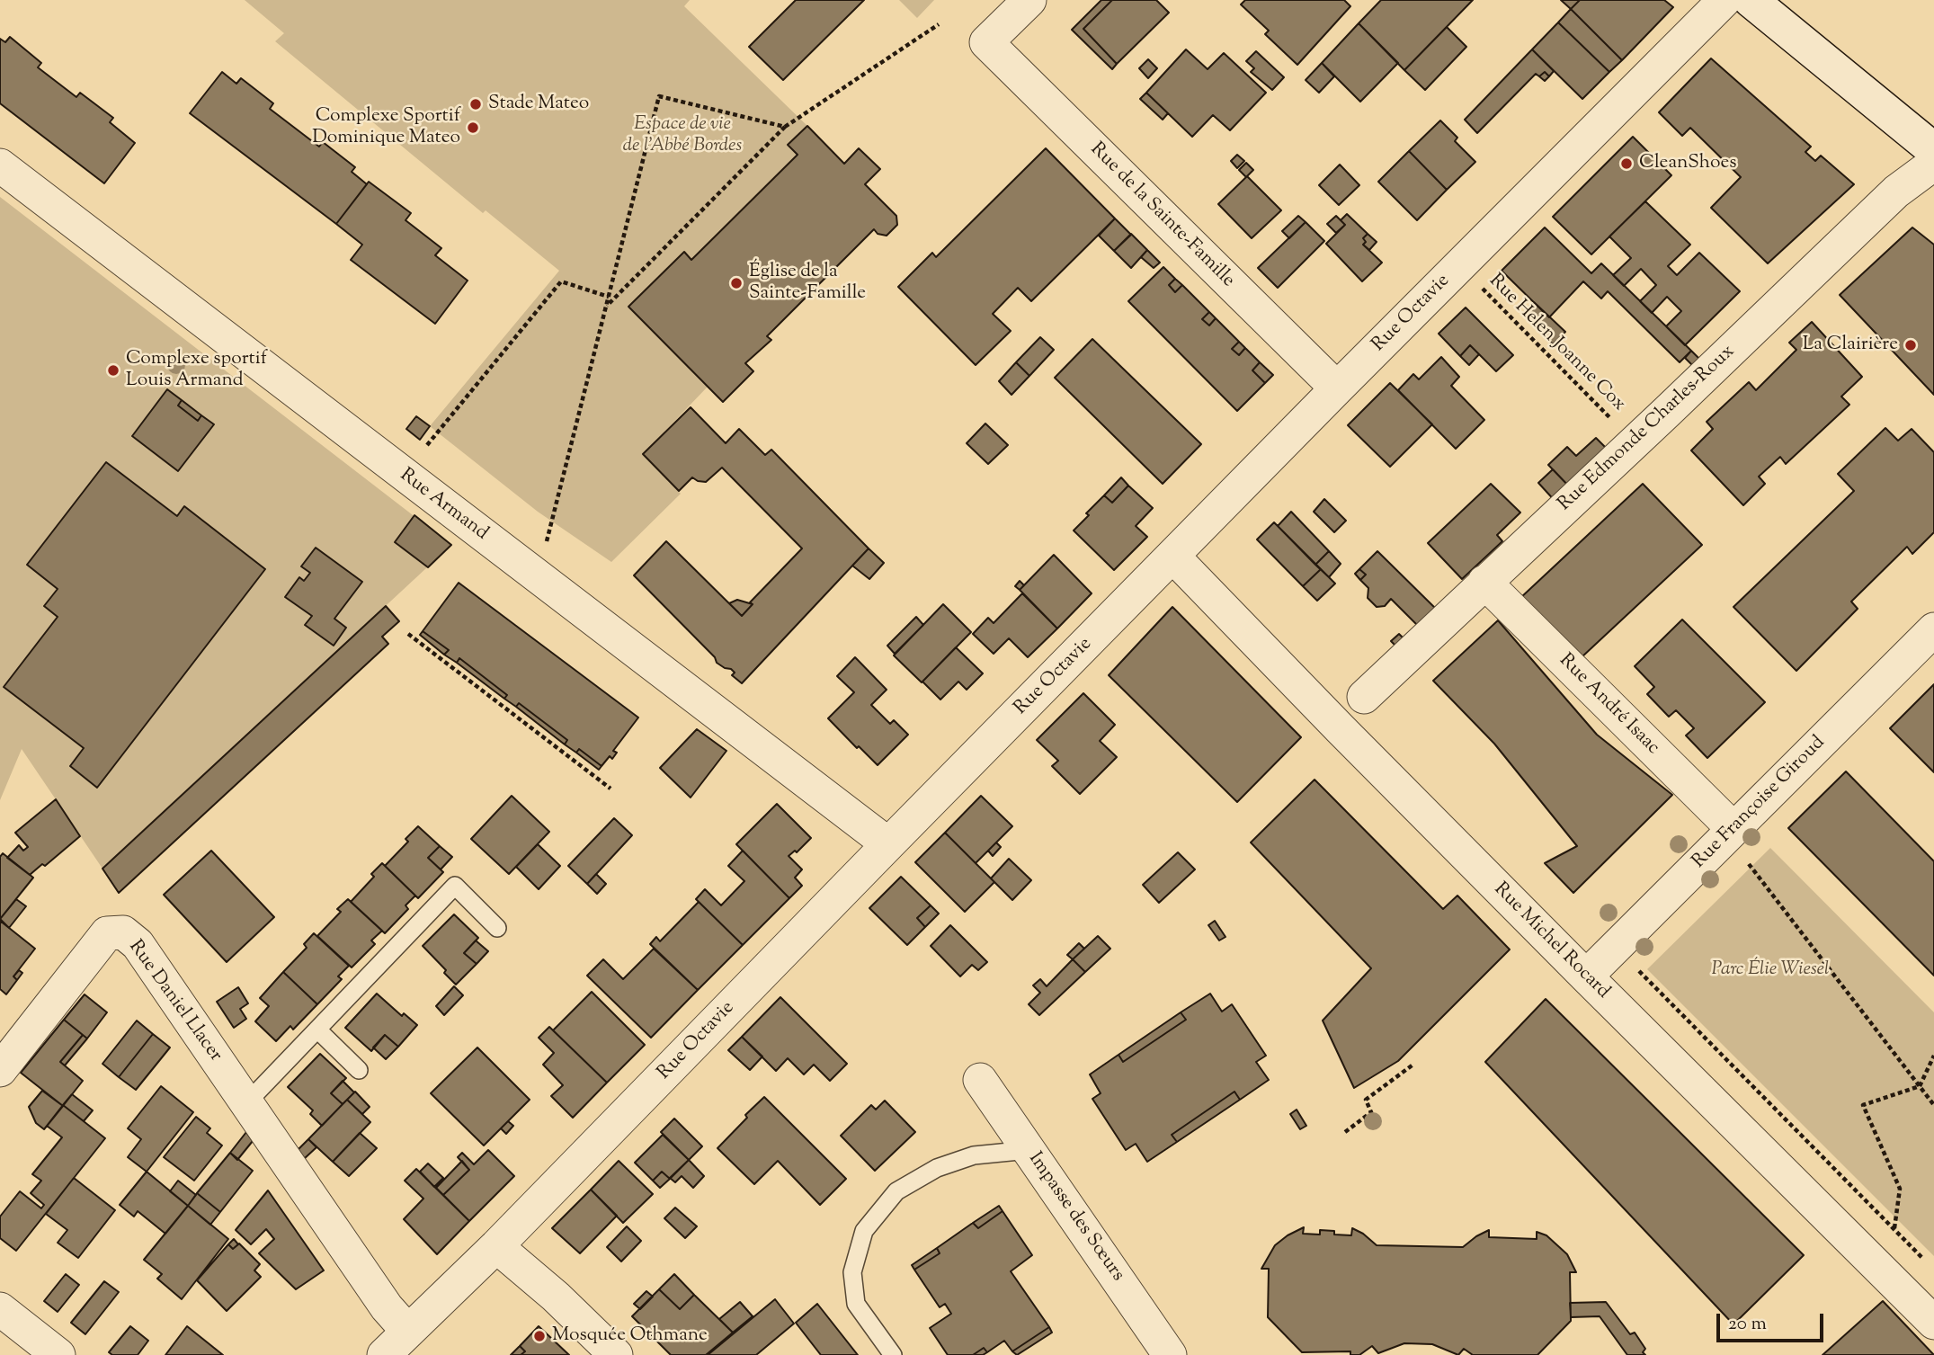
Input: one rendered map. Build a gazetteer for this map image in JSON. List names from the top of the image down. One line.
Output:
{"streets":{"street":["Rue de la Sainte-Famille","Rue Octavie","Rue Edmonde Charles-Roux","Rue Armand","Rue André Isaac","Rue Françoise Giroud","Rue Michel Rocard","Rue Daniel Llacer","Impasse des Sœurs"],"path":["Rue Helen Joanne Cox"]},"crossings":[["Rue de la Sainte-Famille","Rue Octavie"],["Rue Octavie","Rue Helen Joanne Cox"],["Rue Octavie","Rue Armand"],["Rue Octavie","Rue Michel Rocard"],["Rue Octavie","Rue Daniel Llacer"],["Rue Helen Joanne Cox","Rue Edmonde Charles-Roux"],["Rue Edmonde Charles-Roux","Rue André Isaac"],["Rue André Isaac","Rue Françoise Giroud"],["Rue Françoise Giroud","Rue Michel Rocard"]],"parks":["Espace de vie de l'Abbé Bordes","Parc Élie Wiesel"],"places":["Stade Mateo","Complexe Sportif Dominique Mateo","CleanShoes","Église de la Sainte-Famille","La Clairière","Complexe sportif Louis Armand","Mosquée Othmane"],"scale_bar":"20 m"}
